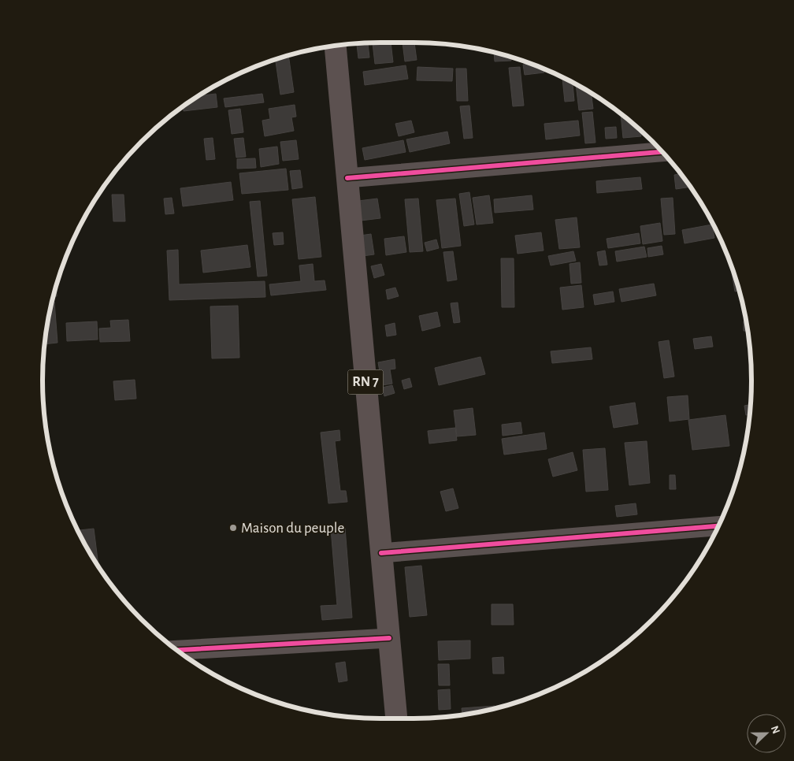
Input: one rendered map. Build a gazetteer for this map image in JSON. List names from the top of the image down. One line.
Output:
{"streets":{"main road":["RN 7"]},"places":["Maison du peuple"],"north":"right"}
